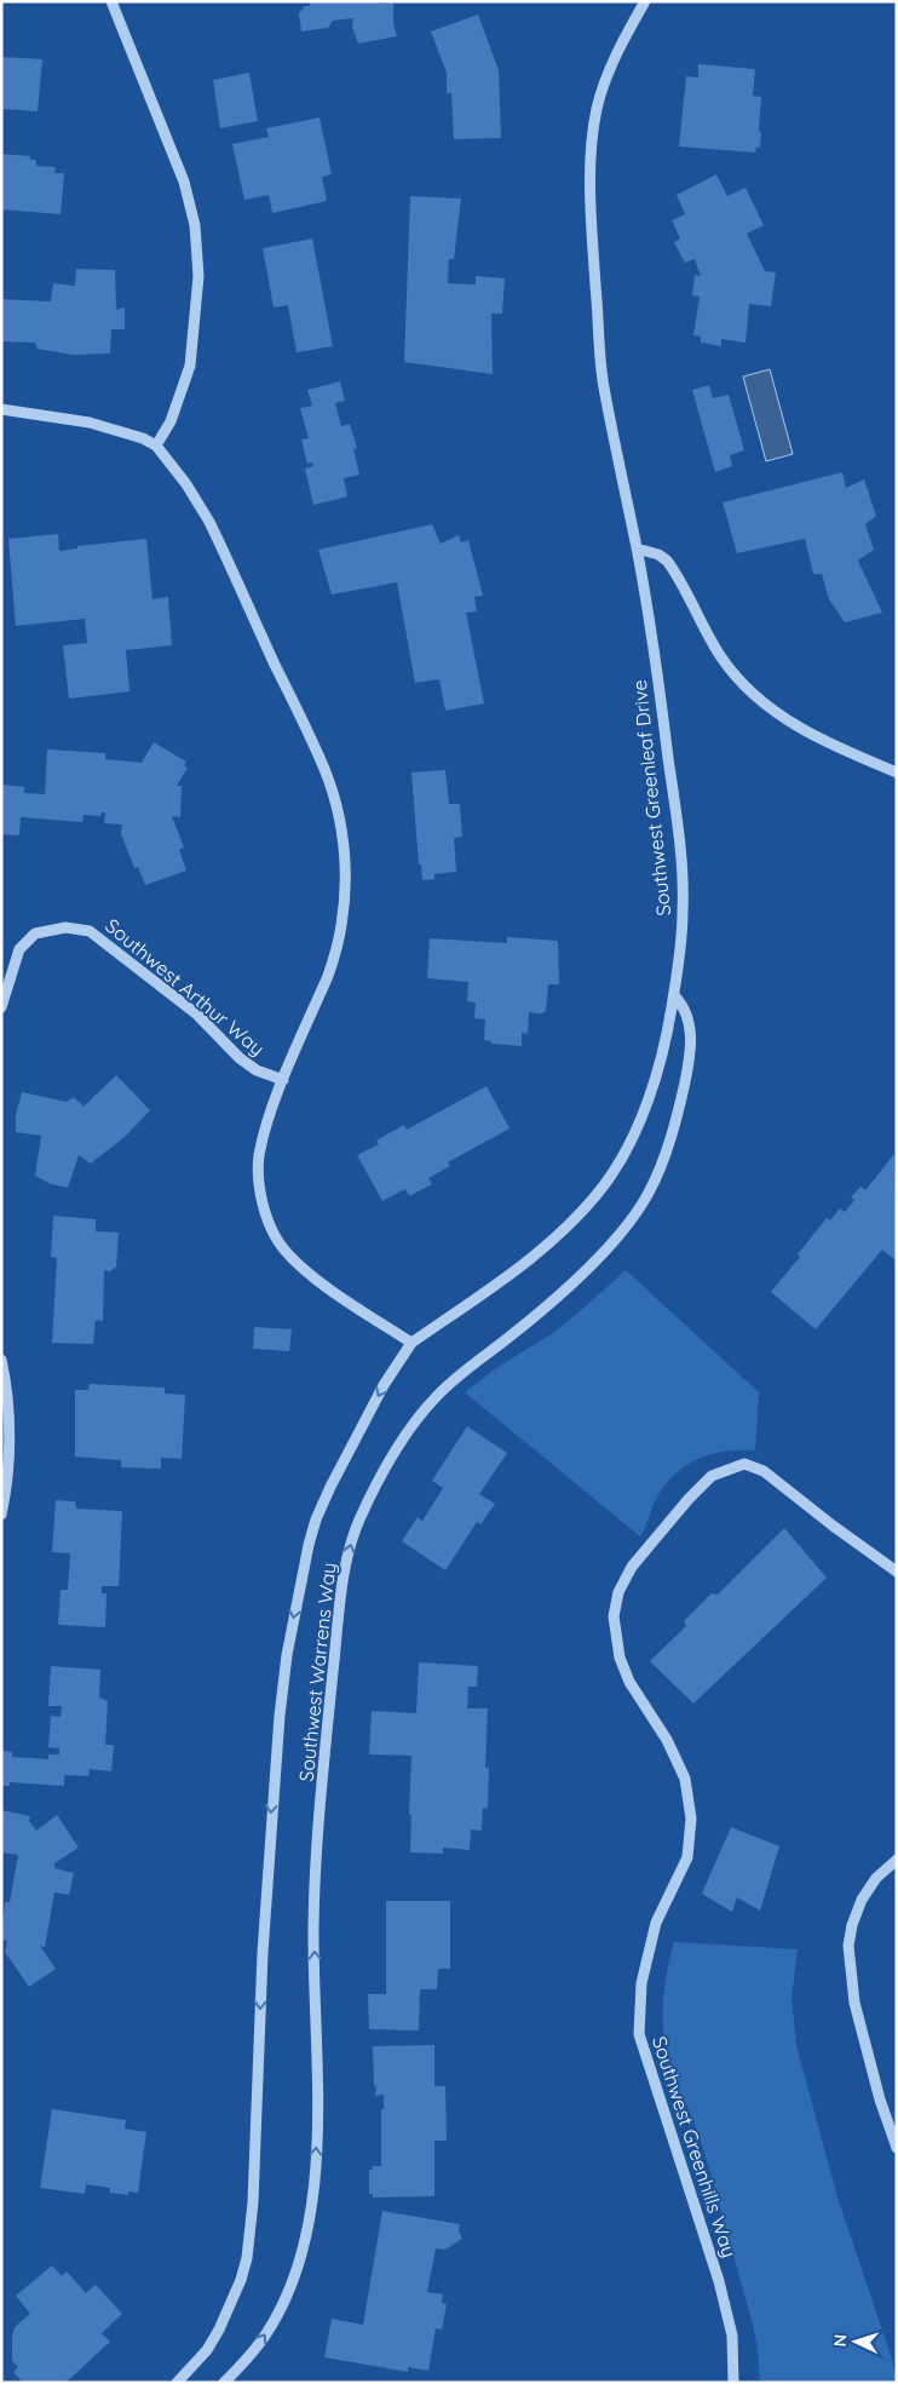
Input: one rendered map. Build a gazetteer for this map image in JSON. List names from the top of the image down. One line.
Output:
{"streets":{"street":["Southwest Greenleaf Drive","Southwest Arthur Way","Southwest Warrens Way","Southwest Greenhills Way"]},"crossings":[["Southwest Greenleaf Drive","Southwest Warrens Way"]],"north":"left"}
